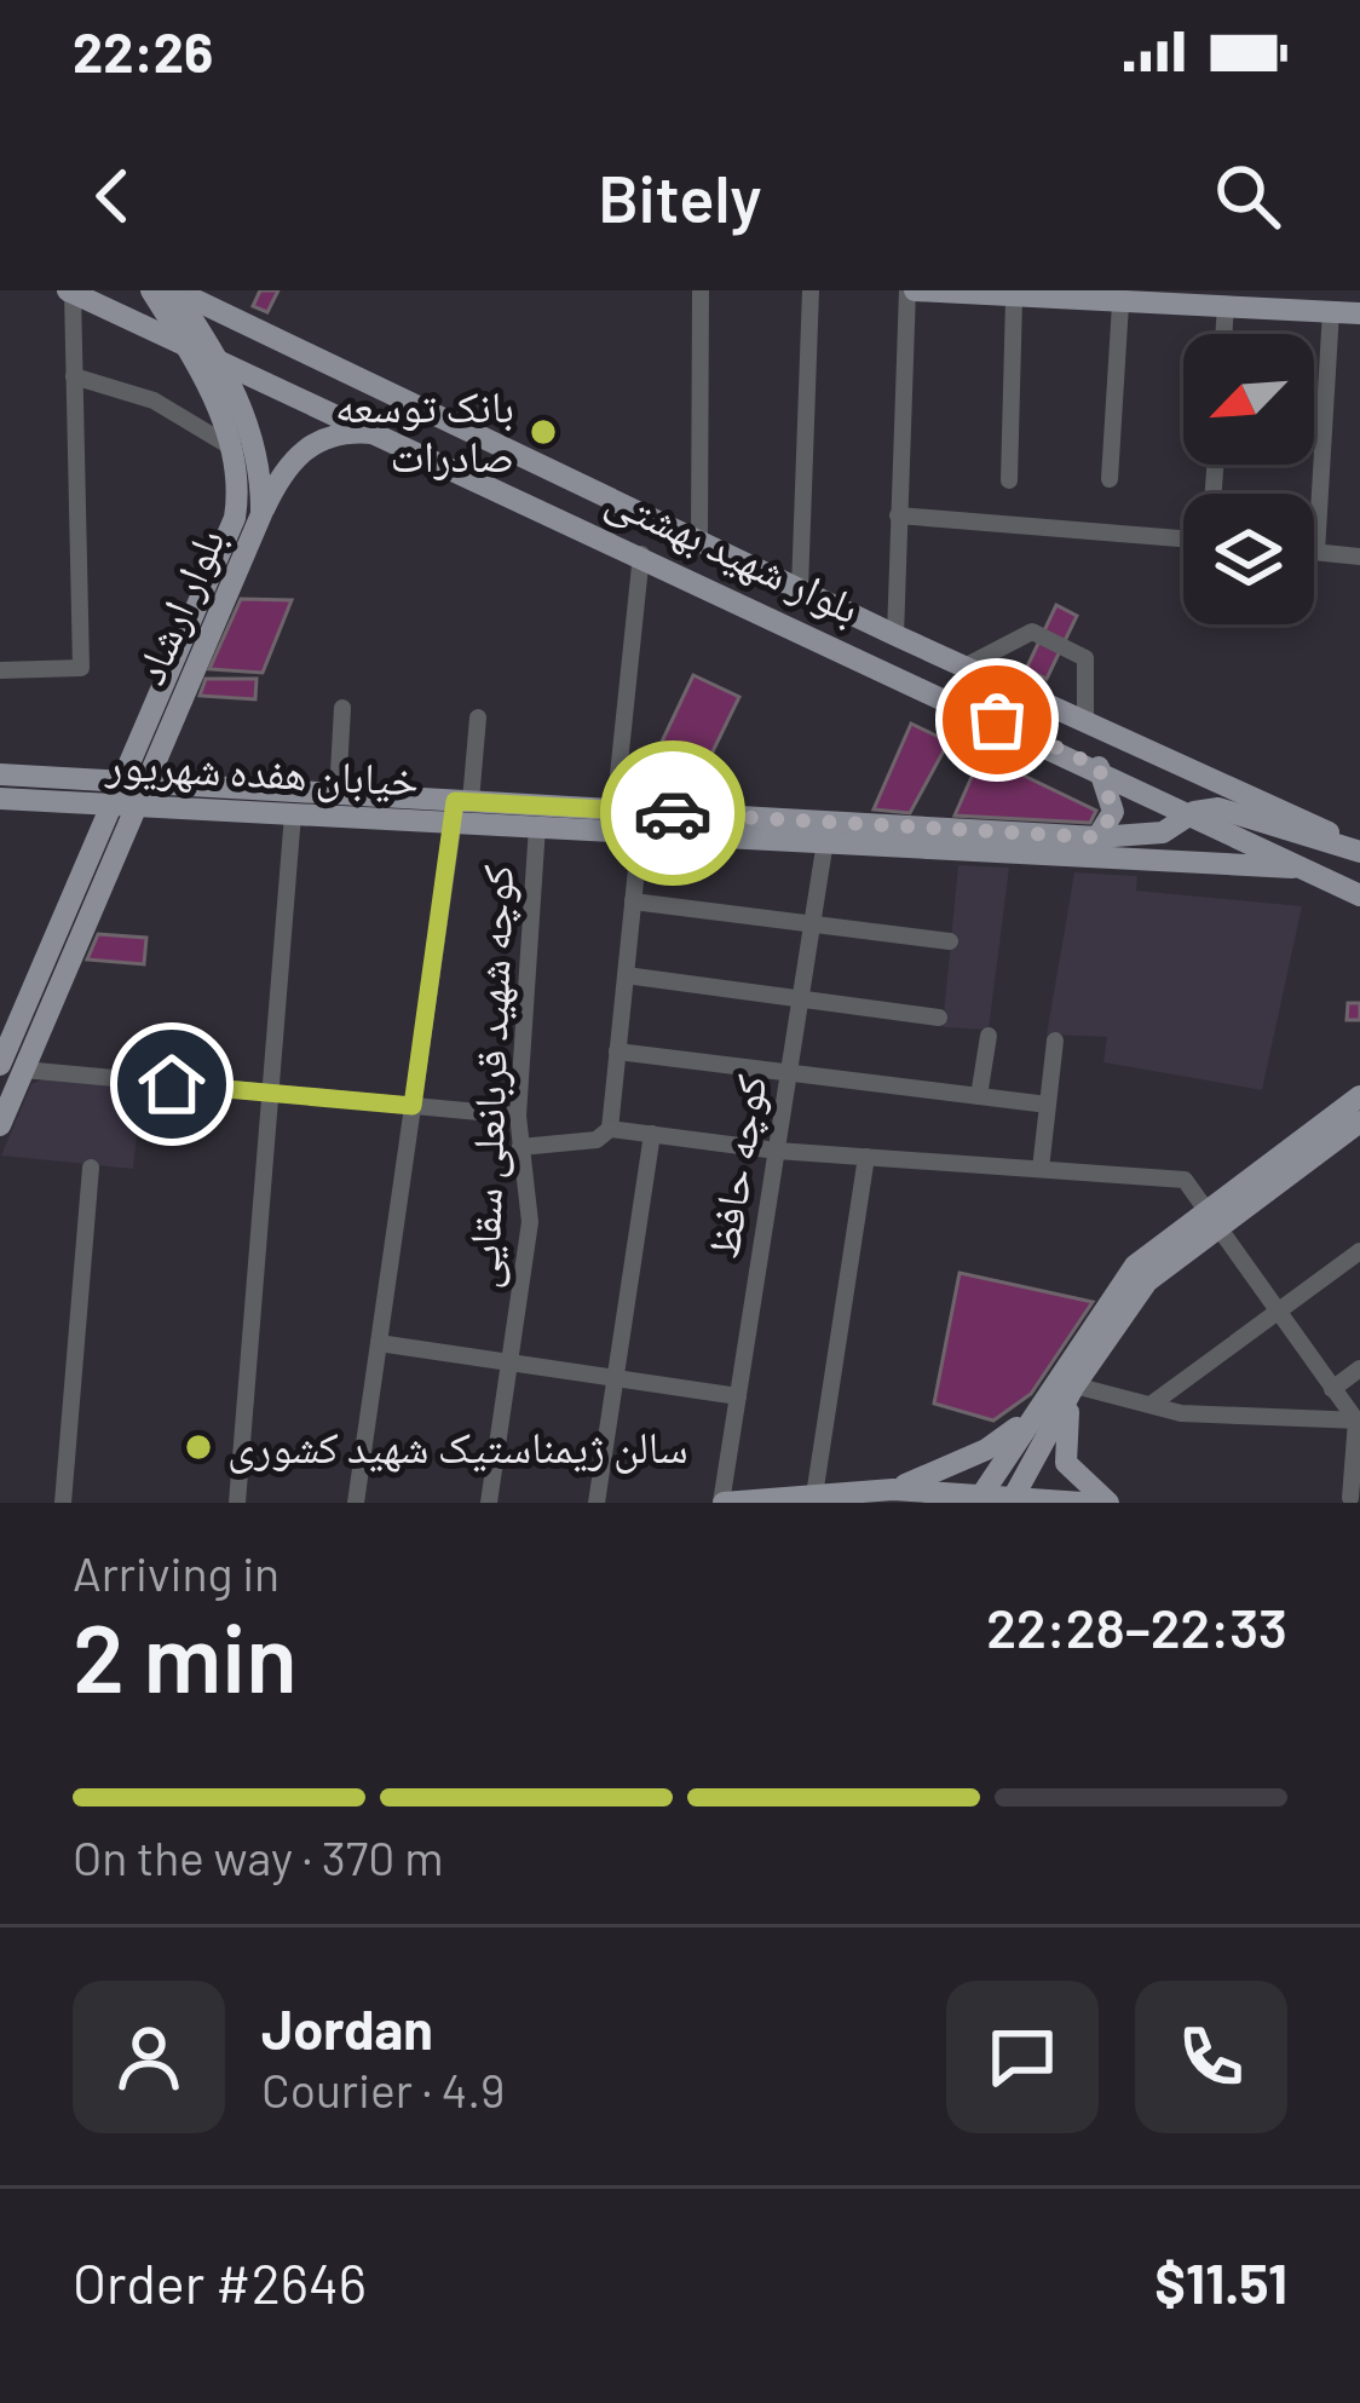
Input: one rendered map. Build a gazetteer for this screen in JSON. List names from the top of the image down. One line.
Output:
{"streets":{"main road":["بلوار شهید بهشتی","بلوار ارشاد","خیابان هفده شهریور"],"street":["کوچه شهید قربانعلی سقایی","کوچه حافظ"]},"crossings":[["بلوار شهید بهشتی","بلوار ارشاد"],["بلوار شهید بهشتی","خیابان هفده شهریور"],["بلوار ارشاد","خیابان هفده شهریور"],["خیابان هفده شهریور","کوچه شهید قربانعلی سقایی"],["خیابان هفده شهریور","کوچه حافظ"]],"places":["بانک توسعه صادرات","سالن ژیمناستیک شهید کشوری"],"north":"bottom left","page":{"status":"22:26","header":"Bitely","heading":["2 min","Arriving in","22:28–22:33"],"panel":["Jordan","Courier · 4.9","Order #2646","$11.51"],"bar":"On the way · 370 m"}}
